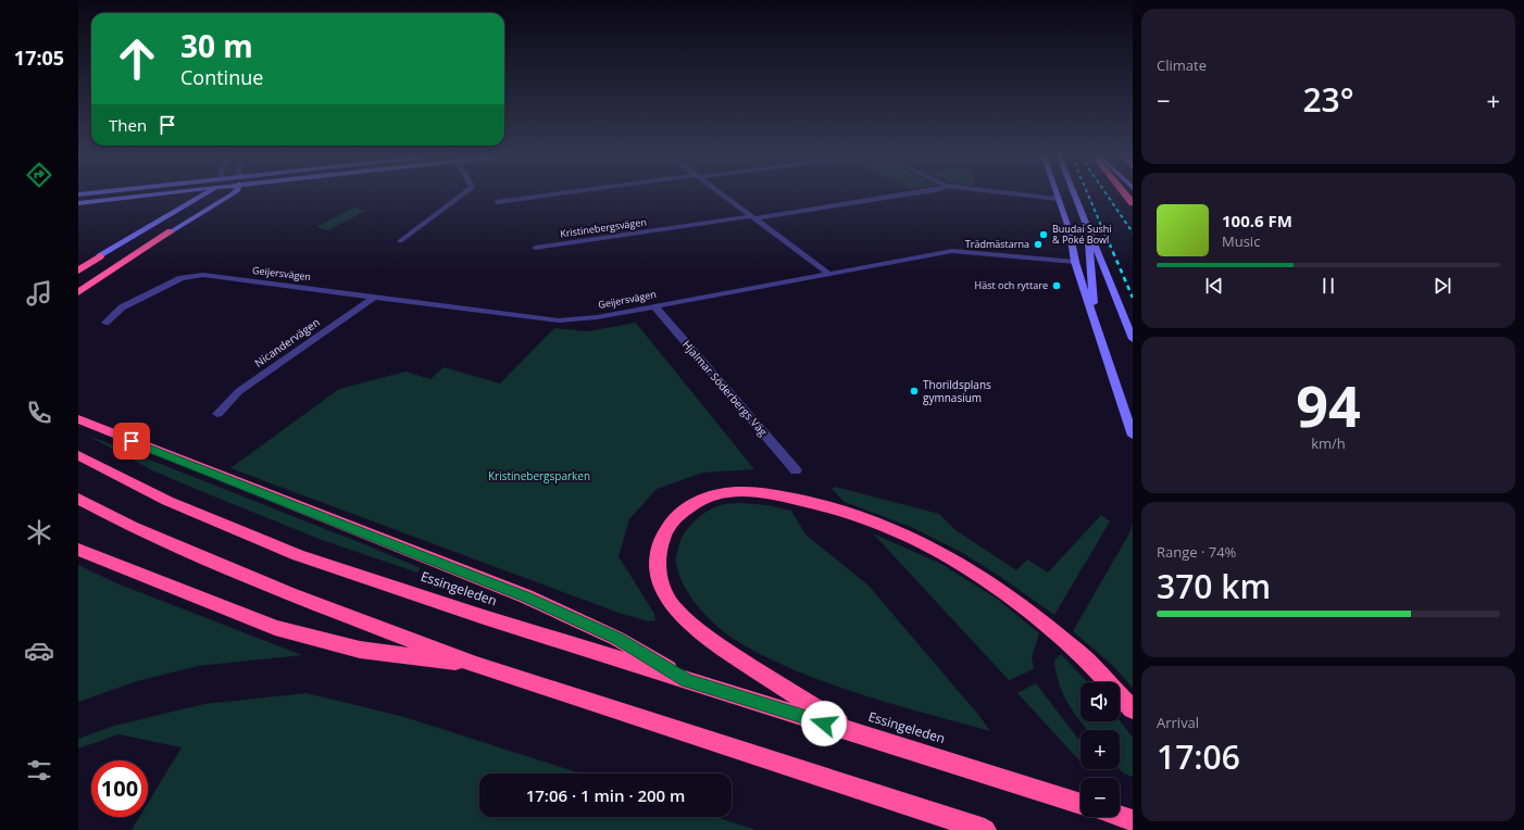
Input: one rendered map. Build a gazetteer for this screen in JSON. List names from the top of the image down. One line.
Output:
{"streets":{"highway":["Essingeleden"],"street":["Kristinebergsvägen","Geijersvägen","Nicandervägen","Hjalmar Söderbergs Väg"]},"crossings":[["Geijersvägen","Nicandervägen"],["Geijersvägen","Hjalmar Söderbergs Väg"]],"parks":["Kristinebergsparken"],"places":["Buudai Sushi & Poké Bowl","Trädmästarna","Häst och ryttare","Thorildsplans gymnasium"],"page":{"tabs":"17:05","tile":["Climate",["94","km/h"],["Range · 74%","370 km"],["Arrival","17:06"]],"turn":["30 m","Continue"],"heat":["−","23°","+"],"then":"Then","song":["100.6 FM","Music"],"map_buttons":["+","−"],"limit":"100","trip":"17:06 · 1 min · 200 m"}}
